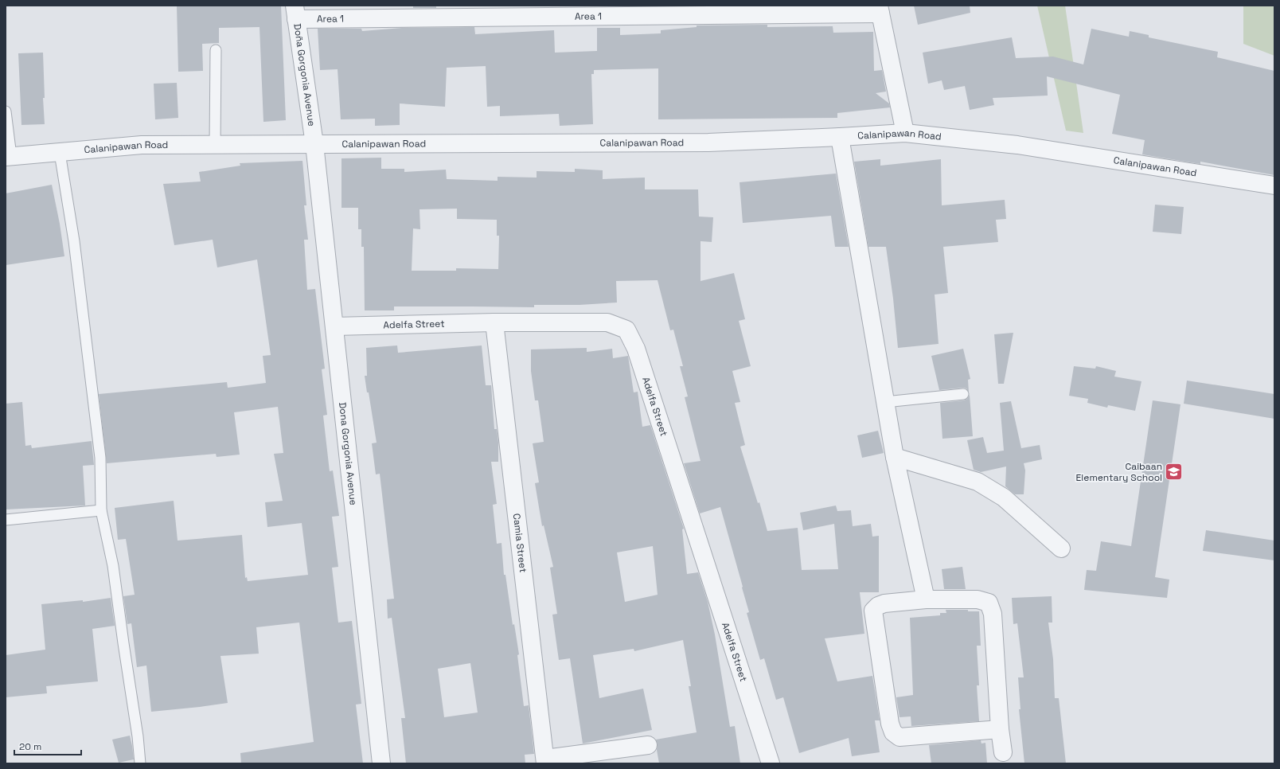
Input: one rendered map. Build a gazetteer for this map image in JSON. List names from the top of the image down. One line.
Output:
{"streets":{"street":["Area 1","Doña Gorgonia Avenue","Calanipawan Road","Adelfa Street","Dona Gorgonia Avenue","Camia Street"]},"crossings":[["Area 1","Doña Gorgonia Avenue"],["Doña Gorgonia Avenue","Calanipawan Road"],["Doña Gorgonia Avenue","Dona Gorgonia Avenue"],["Calanipawan Road","Dona Gorgonia Avenue"],["Adelfa Street","Dona Gorgonia Avenue"],["Adelfa Street","Camia Street"]],"places":{"school or university":["Caibaan Elementary School"]},"scale_bar":"20 m"}
